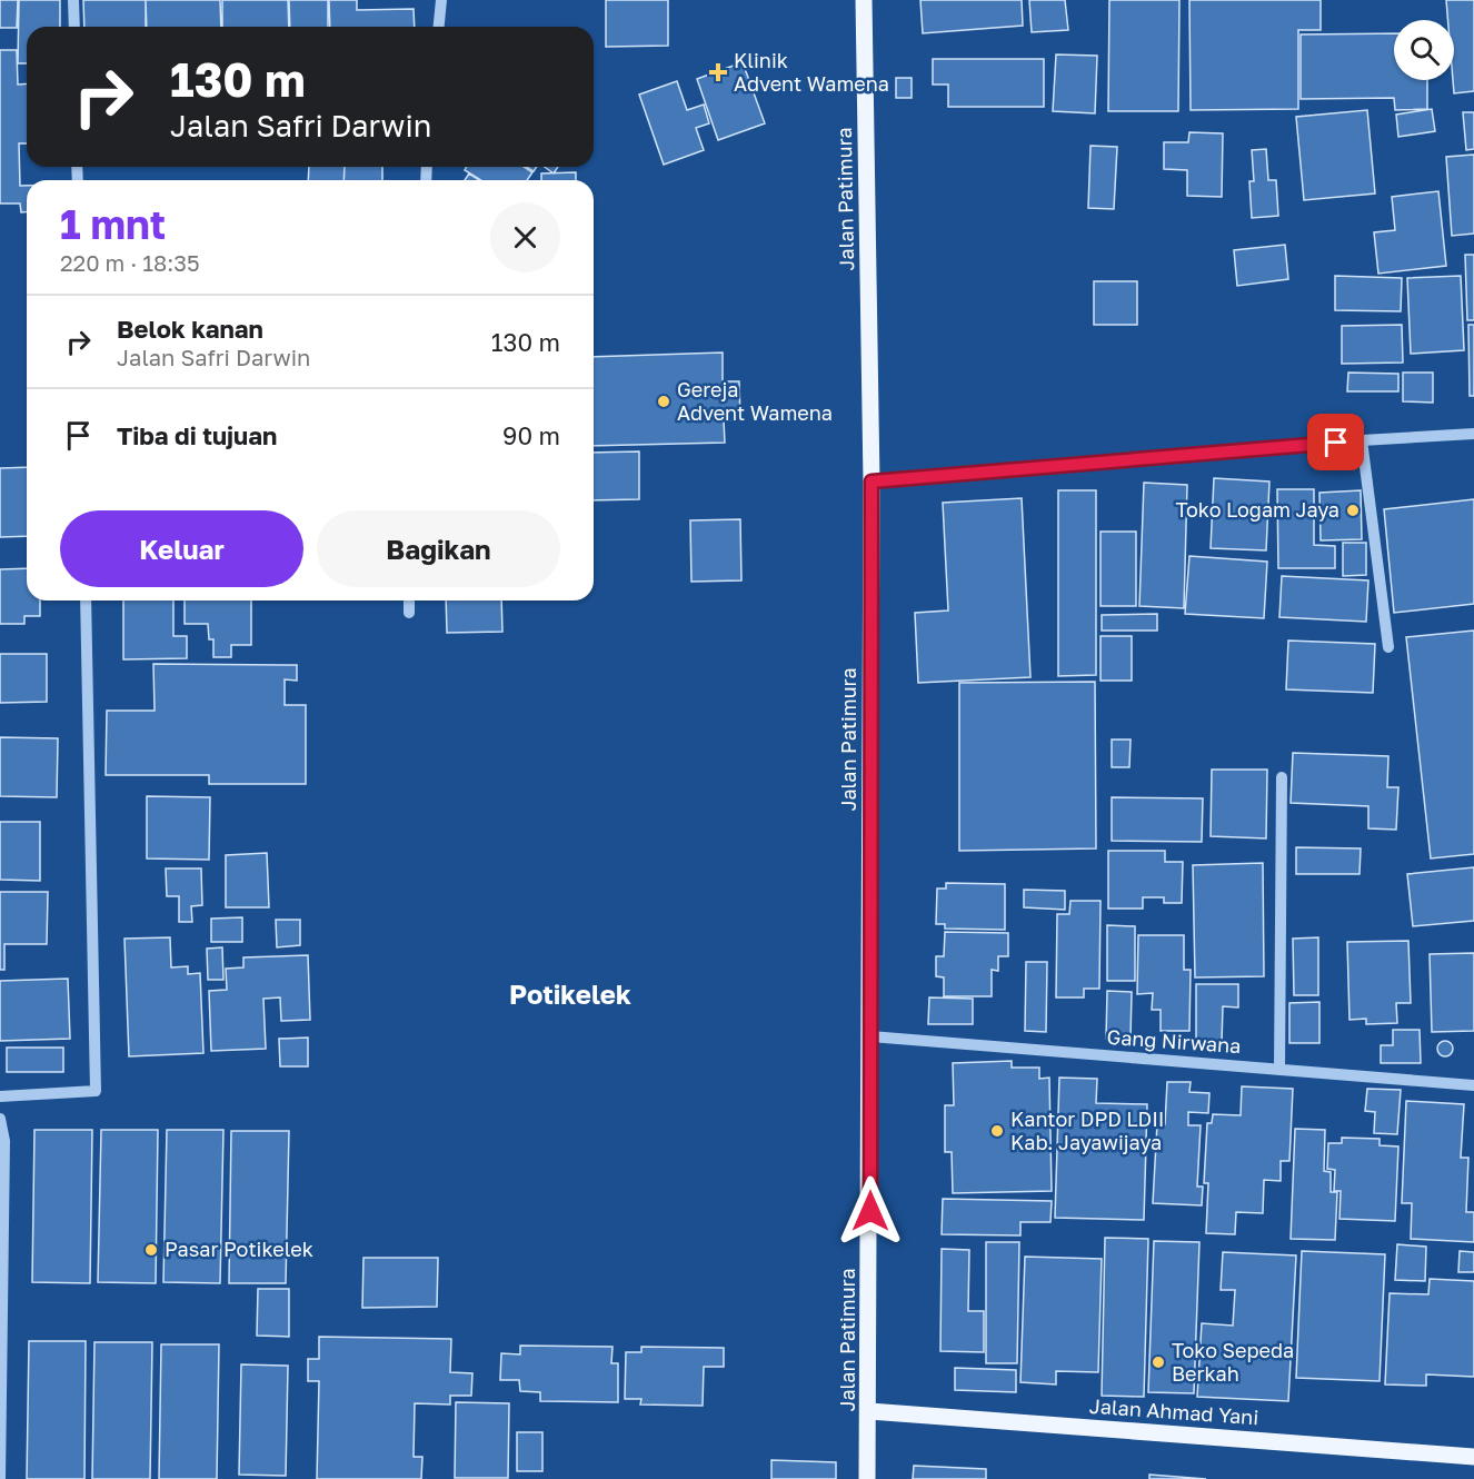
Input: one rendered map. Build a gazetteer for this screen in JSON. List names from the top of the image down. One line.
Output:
{"streets":{"main road":["Jalan Patimura","Jalan Ahmad Yani"],"street":["Gang Nirwana"]},"crossings":[["Jalan Patimura","Gang Nirwana"],["Jalan Patimura","Jalan Ahmad Yani"]],"districts":["Potikelek"],"places":{"health":["Klinik Advent Wamena"],"other":["Gereja Advent Wamena","Toko Logam Jaya","Kantor DPD LDII Kab. Jayawijaya","Pasar Potikelek","Toko Sepeda Berkah"]},"page":{"turn":["130 m","Jalan Safri Darwin"],"heading":["1 mnt","220 m · 18:35"],"list":[{"name":"Belok kanan","note":"Jalan Safri Darwin","value":"130 m"},{"name":"Tiba di tujuan","value":"90 m"}],"buttons":["Keluar","Bagikan"]}}
